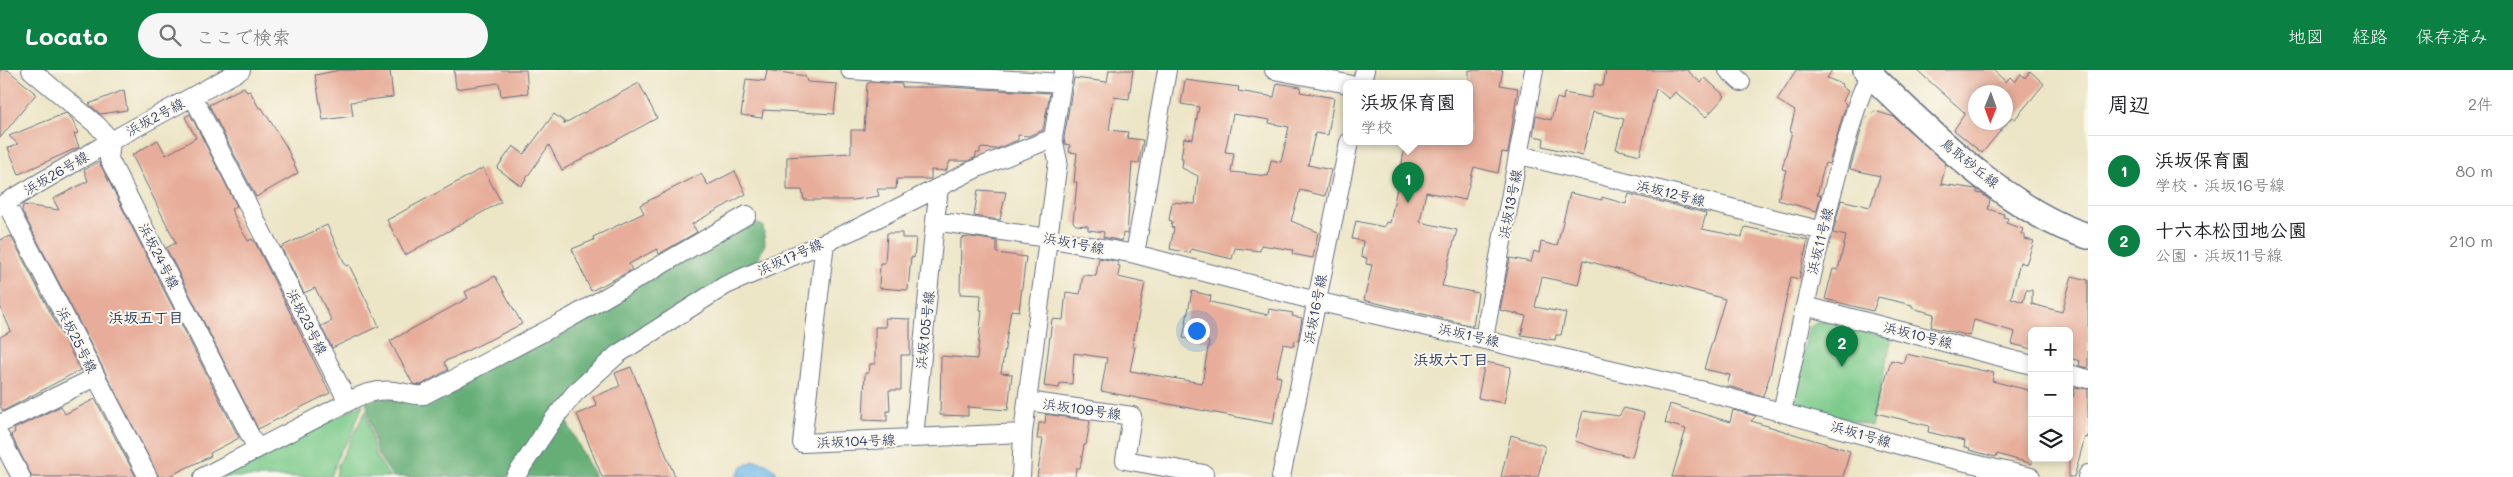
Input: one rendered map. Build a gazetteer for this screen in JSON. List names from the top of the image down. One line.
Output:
{"streets":{"main road":["鳥取砂丘線"],"street":["浜坂2号線","浜坂26号線","浜坂12号線","浜坂13号線","浜坂11号線","浜坂1号線","浜坂24号線","浜坂17号線","浜坂16号線","浜坂23号線","浜坂105号線","浜坂10号線","浜坂25号線","浜坂109号線","浜坂104号線"]},"crossings":[["浜坂2号線","浜坂26号線"],["浜坂2号線","浜坂24号線"],["浜坂2号線","浜坂23号線"],["鳥取砂丘線","浜坂11号線"],["浜坂26号線","浜坂24号線"],["浜坂26号線","浜坂25号線"],["浜坂12号線","浜坂13号線"],["浜坂12号線","浜坂11号線"],["浜坂13号線","浜坂1号線"],["浜坂11号線","浜坂1号線"],["浜坂11号線","浜坂10号線"],["浜坂1号線","浜坂16号線"],["浜坂1号線","浜坂105号線"],["浜坂17号線","浜坂104号線"],["浜坂105号線","浜坂104号線"]],"districts":["浜坂五丁目","浜坂六丁目"],"north":"bottom","page":{"header":"Locato","search":"ここで検索","nav":["地図","経路","保存済み"],"heading":["周辺","2件"],"popup":["浜坂保育園","学校"],"list":[{"mark":"1","name":"浜坂保育園","note":"学校 · 浜坂16号線","value":"80 m"},{"mark":"2","name":"十六本松団地公園","note":"公園 · 浜坂11号線","value":"210 m"}],"pins":["1","2"],"map_buttons":["+","−"]}}
